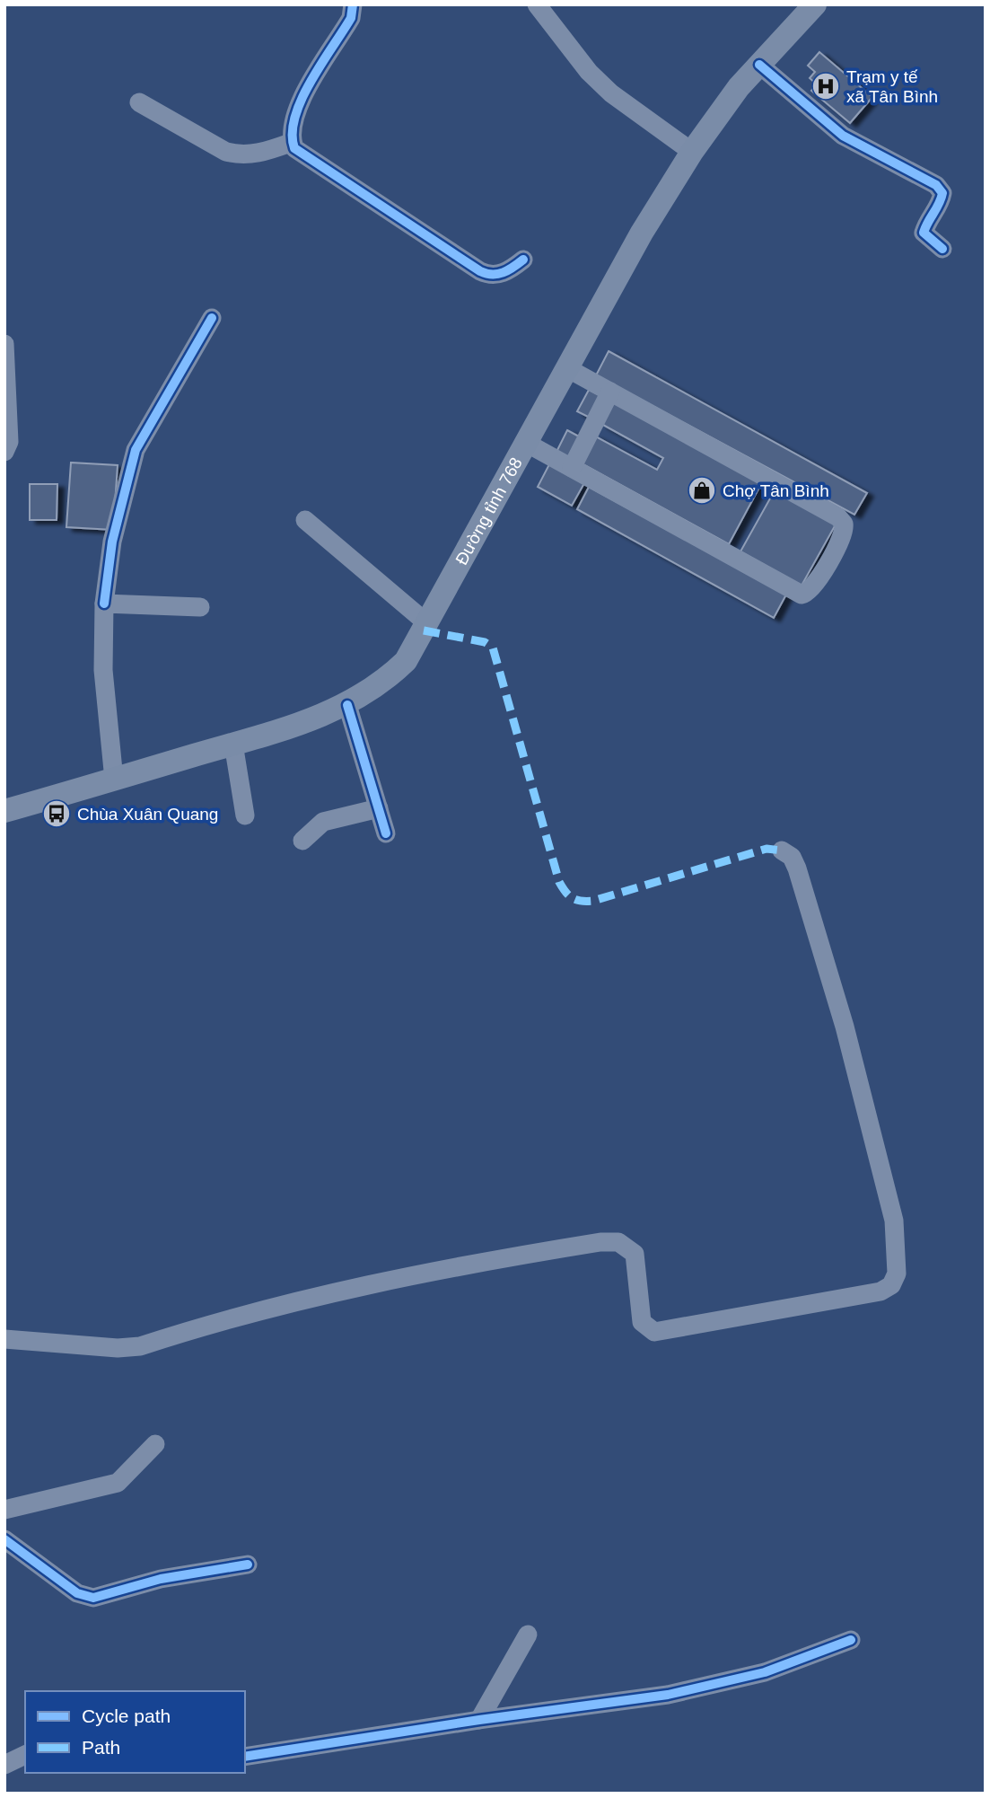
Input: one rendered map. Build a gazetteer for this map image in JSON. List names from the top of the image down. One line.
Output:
{"streets":{"main road":["Đường tỉnh 768"]},"places":{"hospital":["Trạm y tế xã Tân Bình"],"shop":["Chợ Tân Bình"],"bus stop":["Chùa Xuân Quang"]},"legend":["Cycle path","Path"]}
